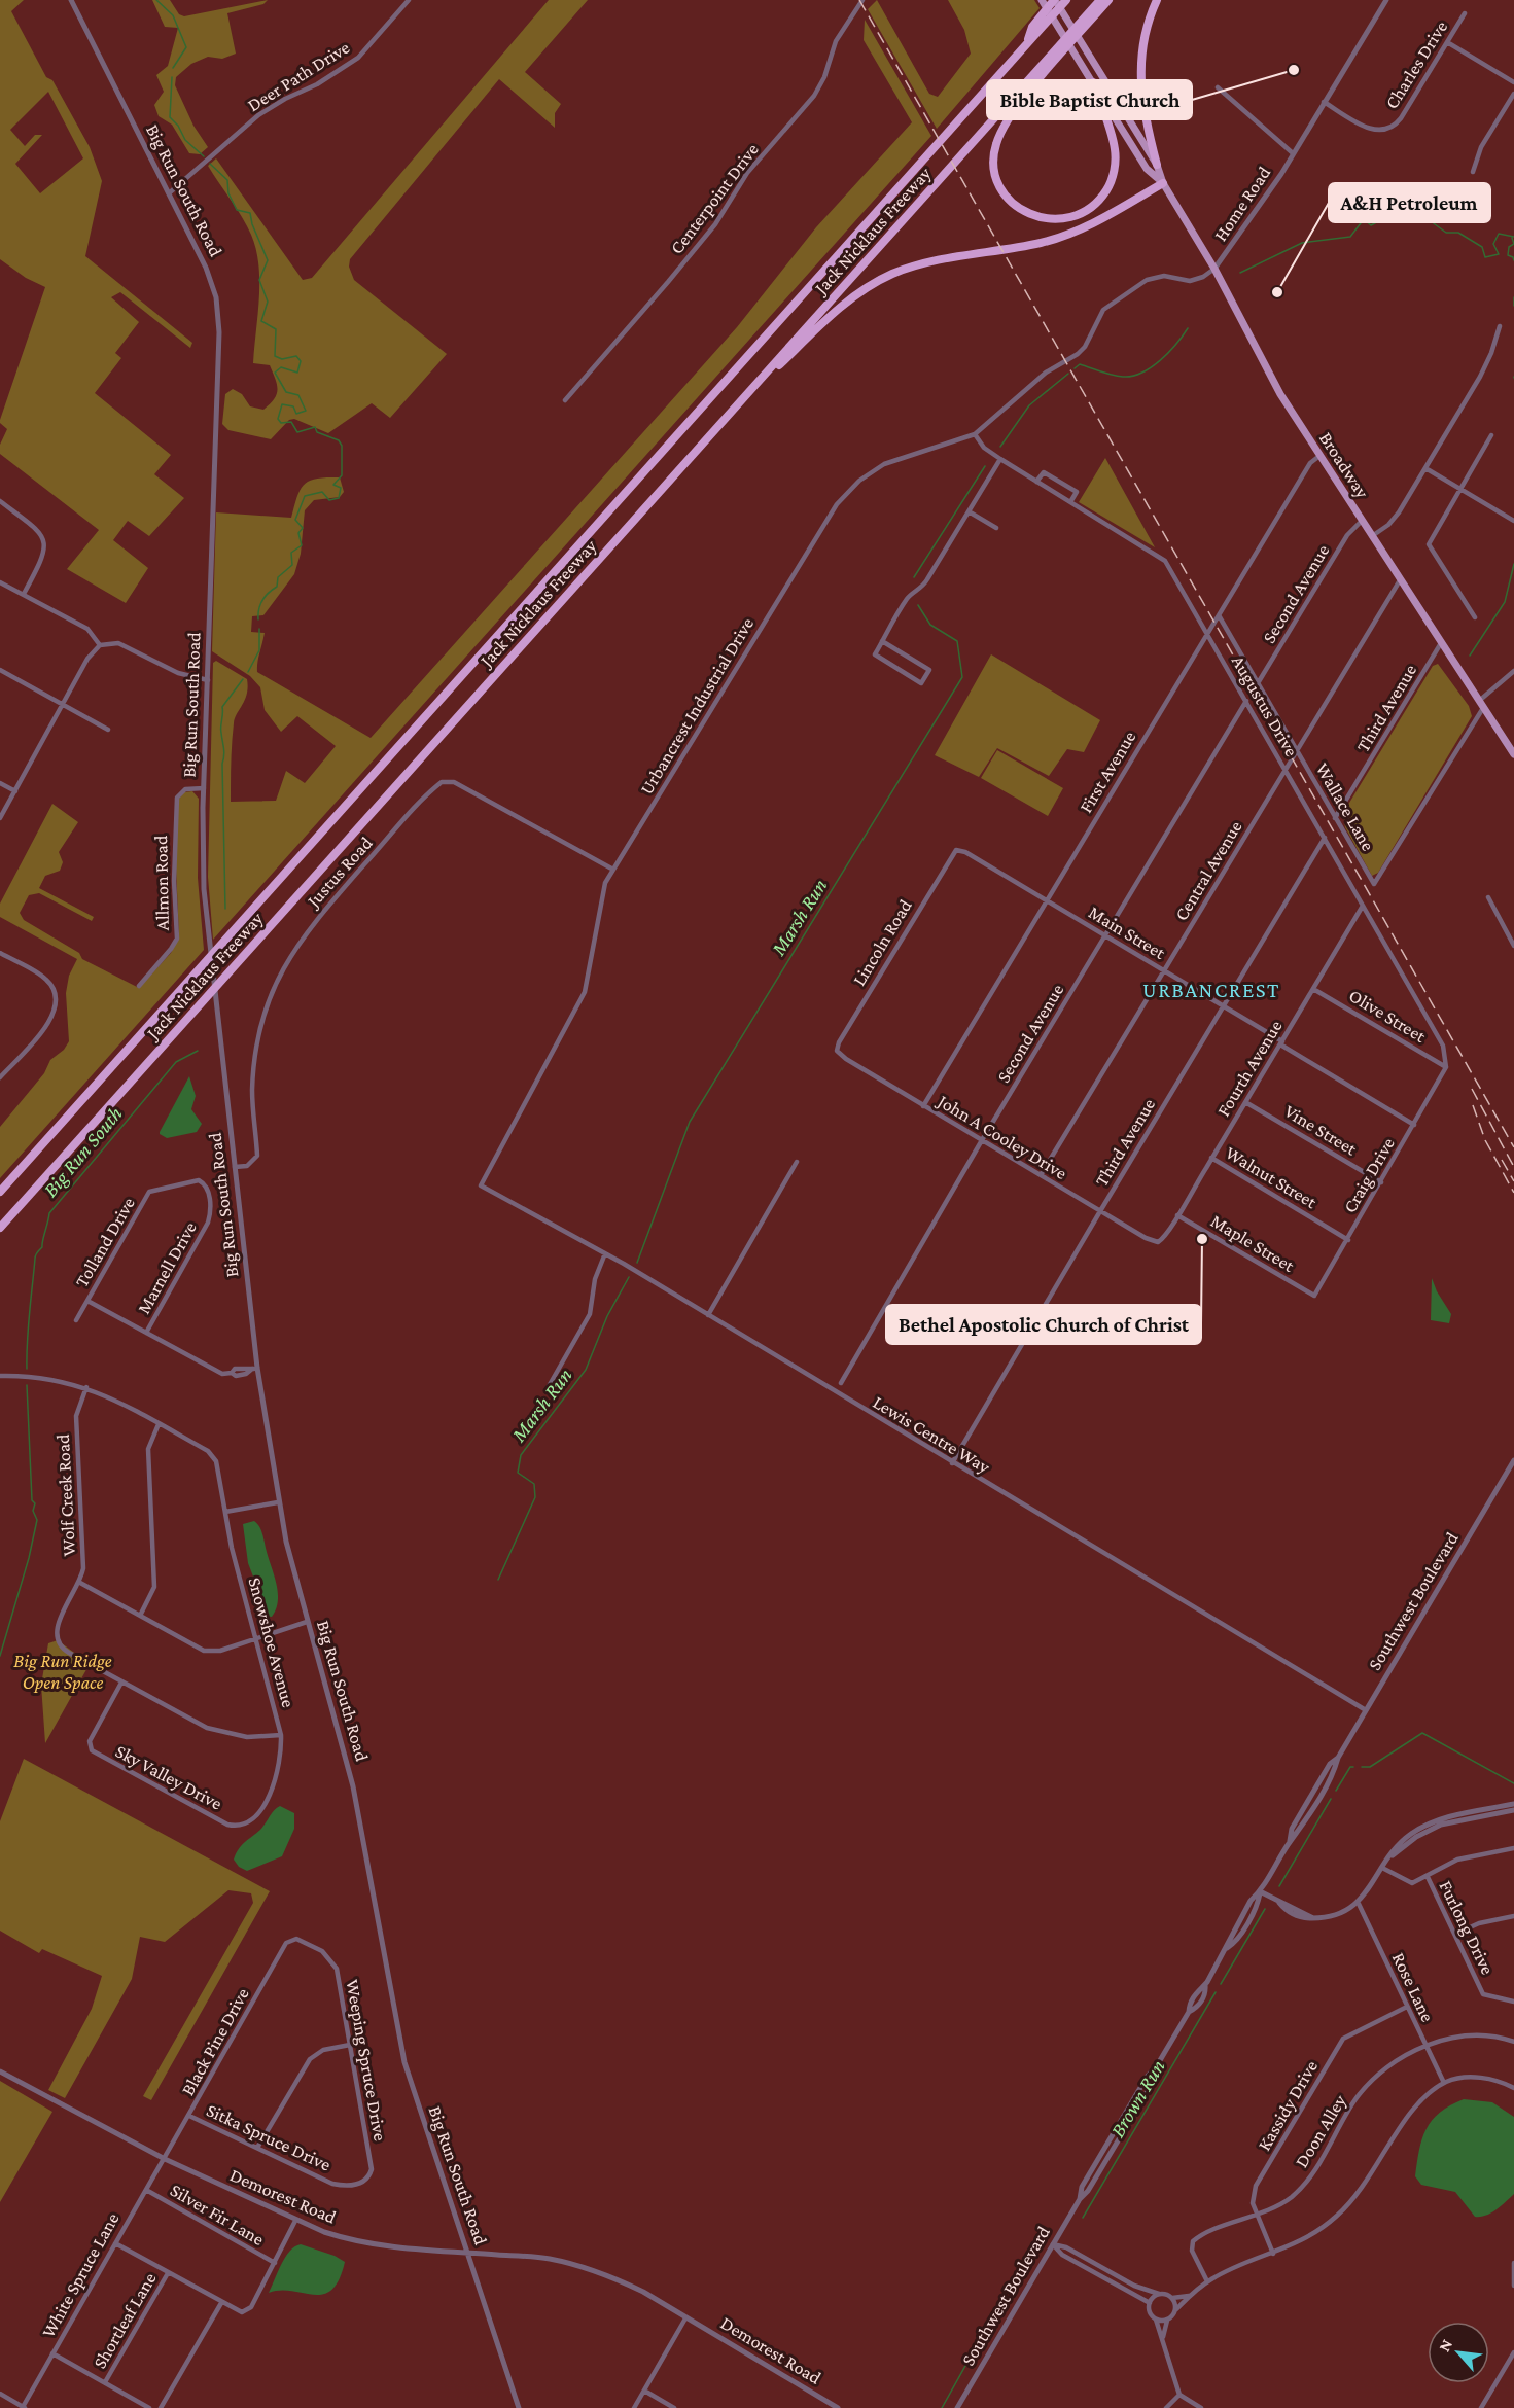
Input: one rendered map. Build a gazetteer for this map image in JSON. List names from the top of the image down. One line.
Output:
{"streets":{"highway":["Jack Nicklaus Freeway"],"main road":["Broadway"],"street":["Charles Drive","Deer Path Drive","Big Run South Road","Centerpoint Drive","Home Road","Second Avenue","Urbancrest Industrial Drive","Augustus Drive","Third Avenue","First Avenue","Wallace Lane","Central Avenue","Justus Road","Allmon Road","Main Street","Lincoln Road","Olive Street","Fourth Avenue","Vine Street","John A Cooley Drive","Craig Drive","Walnut Street","Tolland Drive","Maple Street","Marnell Drive","Lewis Centre Way","Wolf Creek Road","Southwest Boulevard","Snowshoe Avenue","Sky Valley Drive","Furlong Drive","Rose Lane","Black Pine Drive","Weeping Spruce Drive","Kassidy Drive","Doon Alley","Sitka Spruce Drive","Demorest Road","Silver Fir Lane","White Spruce Lane","Shortleaf Lane"]},"crossings":[["Charles Drive","Home Road"],["Deer Path Drive","Big Run South Road"],["Big Run South Road","Justus Road"],["Big Run South Road","Allmon Road"],["Big Run South Road","Demorest Road"],["Home Road","Broadway"],["Home Road","Urbancrest Industrial Drive"],["Broadway","Second Avenue"],["Broadway","Third Avenue"],["Broadway","First Avenue"],["Broadway","Wallace Lane"],["Broadway","Central Avenue"],["Second Avenue","Augustus Drive"],["Second Avenue","Wallace Lane"],["Second Avenue","Main Street"],["Second Avenue","John A Cooley Drive"],["Urbancrest Industrial Drive","Augustus Drive"],["Urbancrest Industrial Drive","Justus Road"],["Urbancrest Industrial Drive","Lewis Centre Way"],["Augustus Drive","Third Avenue"],["Augustus Drive","First Avenue"],["Augustus Drive","Central Avenue"],["Augustus Drive","Olive Street"],["Augustus Drive","Fourth Avenue"],["Augustus Drive","Craig Drive"],["Third Avenue","Wallace Lane"],["Third Avenue","Main Street"],["Third Avenue","John A Cooley Drive"],["Third Avenue","Lewis Centre Way"],["First Avenue","Wallace Lane"],["First Avenue","Main Street"],["First Avenue","John A Cooley Drive"],["Wallace Lane","Central Avenue"],["Central Avenue","Main Street"],["Central Avenue","John A Cooley Drive"],["Main Street","Lincoln Road"],["Main Street","Fourth Avenue"],["Main Street","Craig Drive"],["Lincoln Road","John A Cooley Drive"],["Olive Street","Fourth Avenue"],["Olive Street","Craig Drive"],["Fourth Avenue","Vine Street"],["Fourth Avenue","John A Cooley Drive"],["Fourth Avenue","Walnut Street"],["Fourth Avenue","Maple Street"],["Vine Street","Craig Drive"],["Craig Drive","Walnut Street"],["Craig Drive","Maple Street"],["Tolland Drive","Marnell Drive"],["Lewis Centre Way","Southwest Boulevard"],["Wolf Creek Road","Sky Valley Drive"],["Snowshoe Avenue","Sky Valley Drive"],["Rose Lane","Kassidy Drive"],["Rose Lane","Doon Alley"],["Black Pine Drive","Weeping Spruce Drive"],["Black Pine Drive","Sitka Spruce Drive"],["Black Pine Drive","Demorest Road"],["Black Pine Drive","White Spruce Lane"],["Weeping Spruce Drive","Sitka Spruce Drive"],["Kassidy Drive","Doon Alley"],["Demorest Road","White Spruce Lane"],["Silver Fir Lane","White Spruce Lane"]],"districts":["URBANCREST"],"water":["Marsh Run","Big Run South","Brown Run"],"parks":["Big Run Ridge Open Space"],"places":["Bible Baptist Church","A&H Petroleum","Bethel Apostolic Church of Christ"],"north":"top left"}
